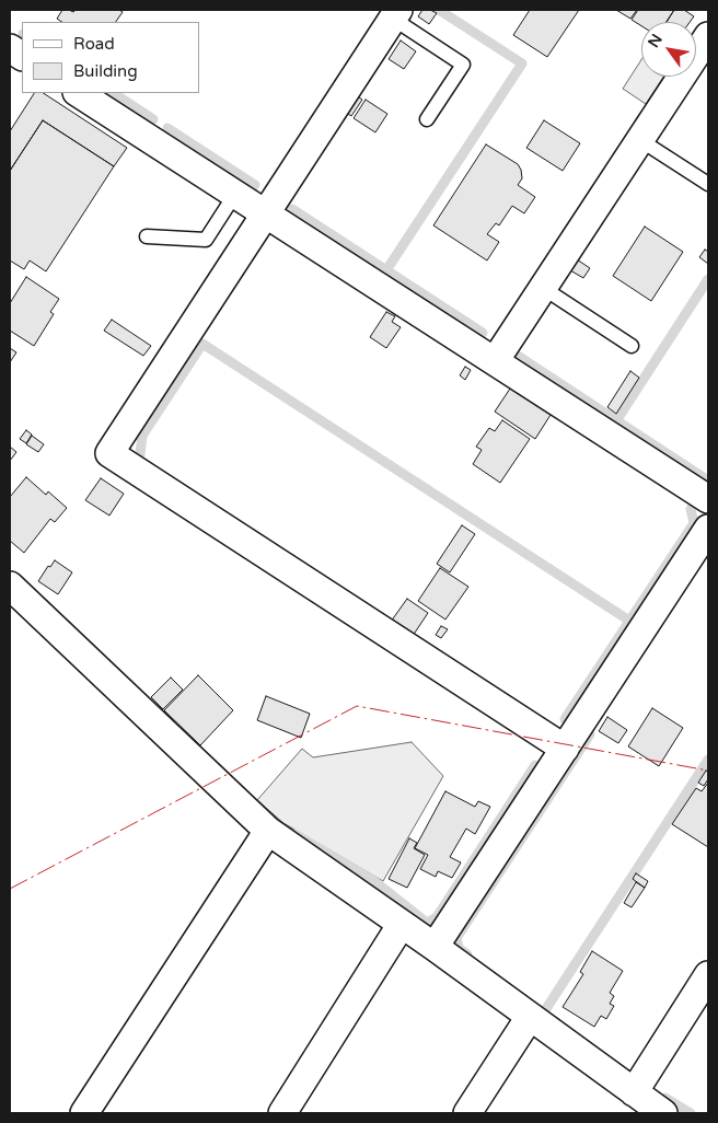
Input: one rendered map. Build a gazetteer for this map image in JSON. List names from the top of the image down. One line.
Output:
{"legend":["Road","Building"],"north":"top left"}
